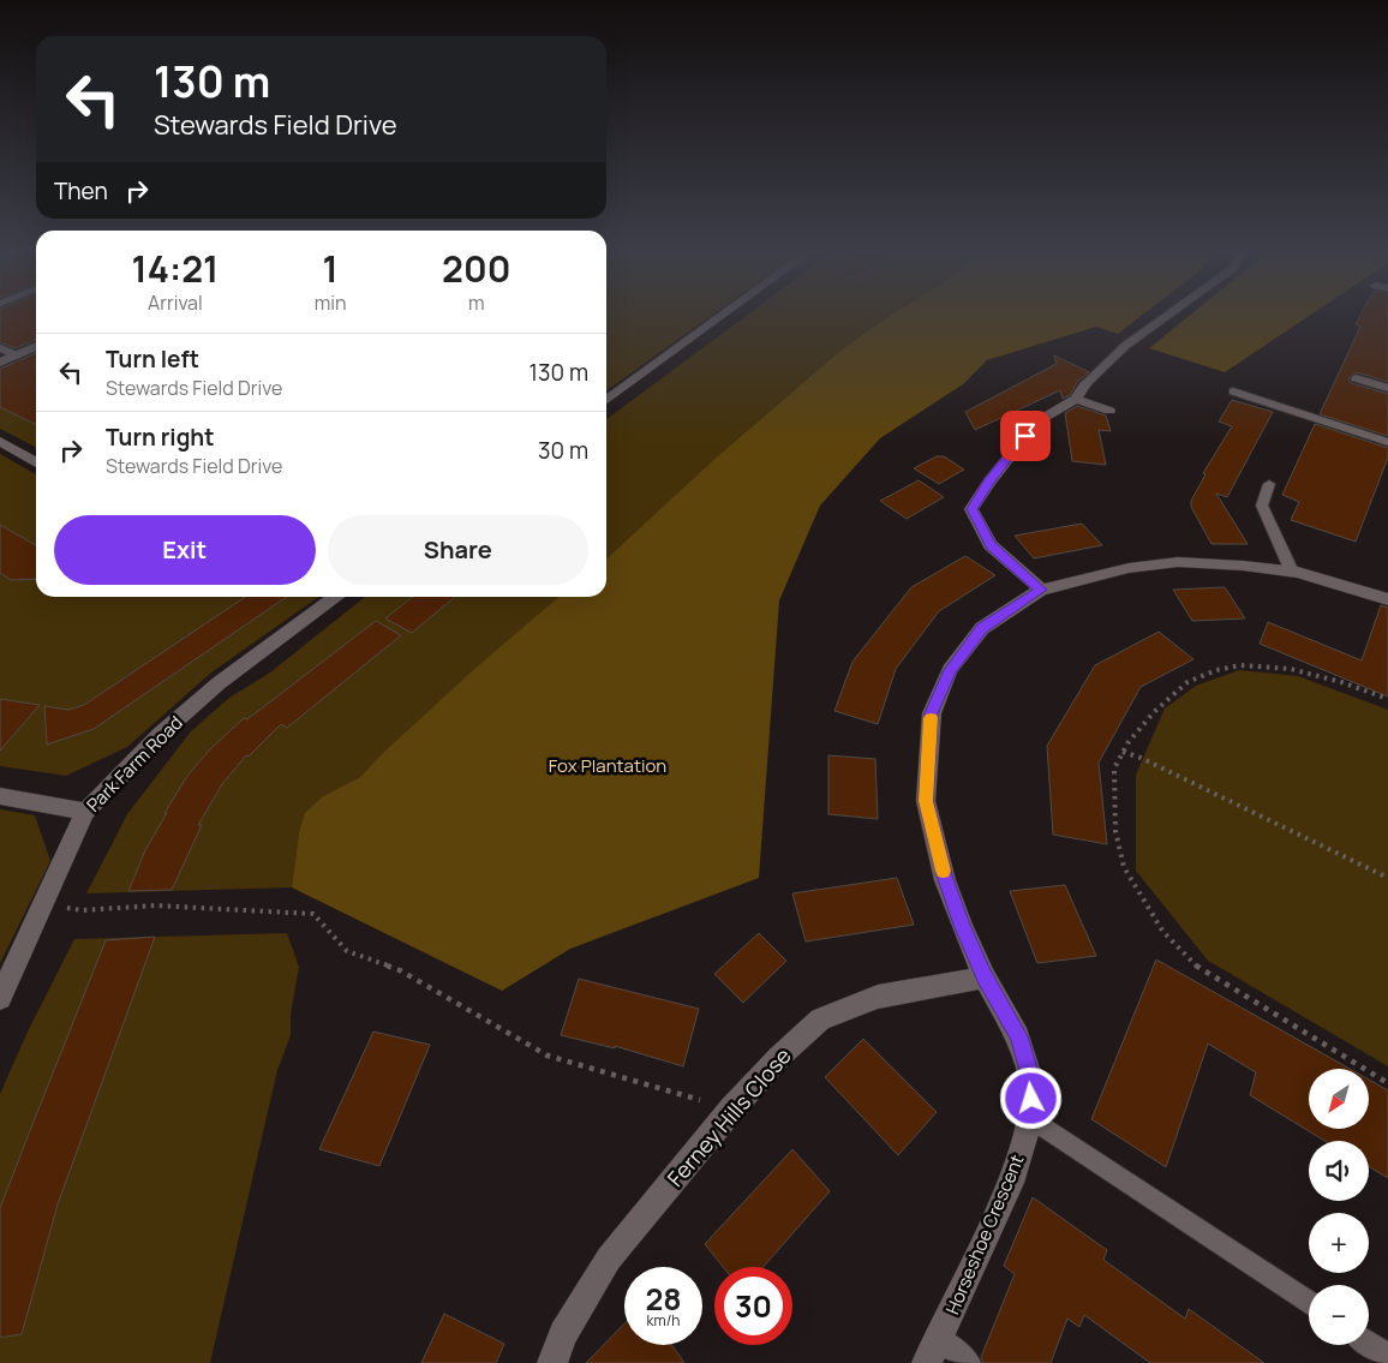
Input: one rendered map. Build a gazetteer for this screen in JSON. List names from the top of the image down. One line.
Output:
{"streets":{"street":["Park Farm Road","Ferney Hills Close","Horseshoe Crescent"]},"crossings":[["Ferney Hills Close","Horseshoe Crescent"]],"parks":["Fox Plantation"],"north":"bottom left","page":{"turn":["130 m","Stewards Field Drive"],"then":"Then","eta":["14:21","Arrival","1","min","200","m"],"list":[{"name":"Turn left","note":"Stewards Field Drive","value":"130 m"},{"name":"Turn right","note":"Stewards Field Drive","value":"30 m"}],"buttons":["Exit","Share"],"map_buttons":["+","−"],"speed":"28 km/h","limit":"30"}}
